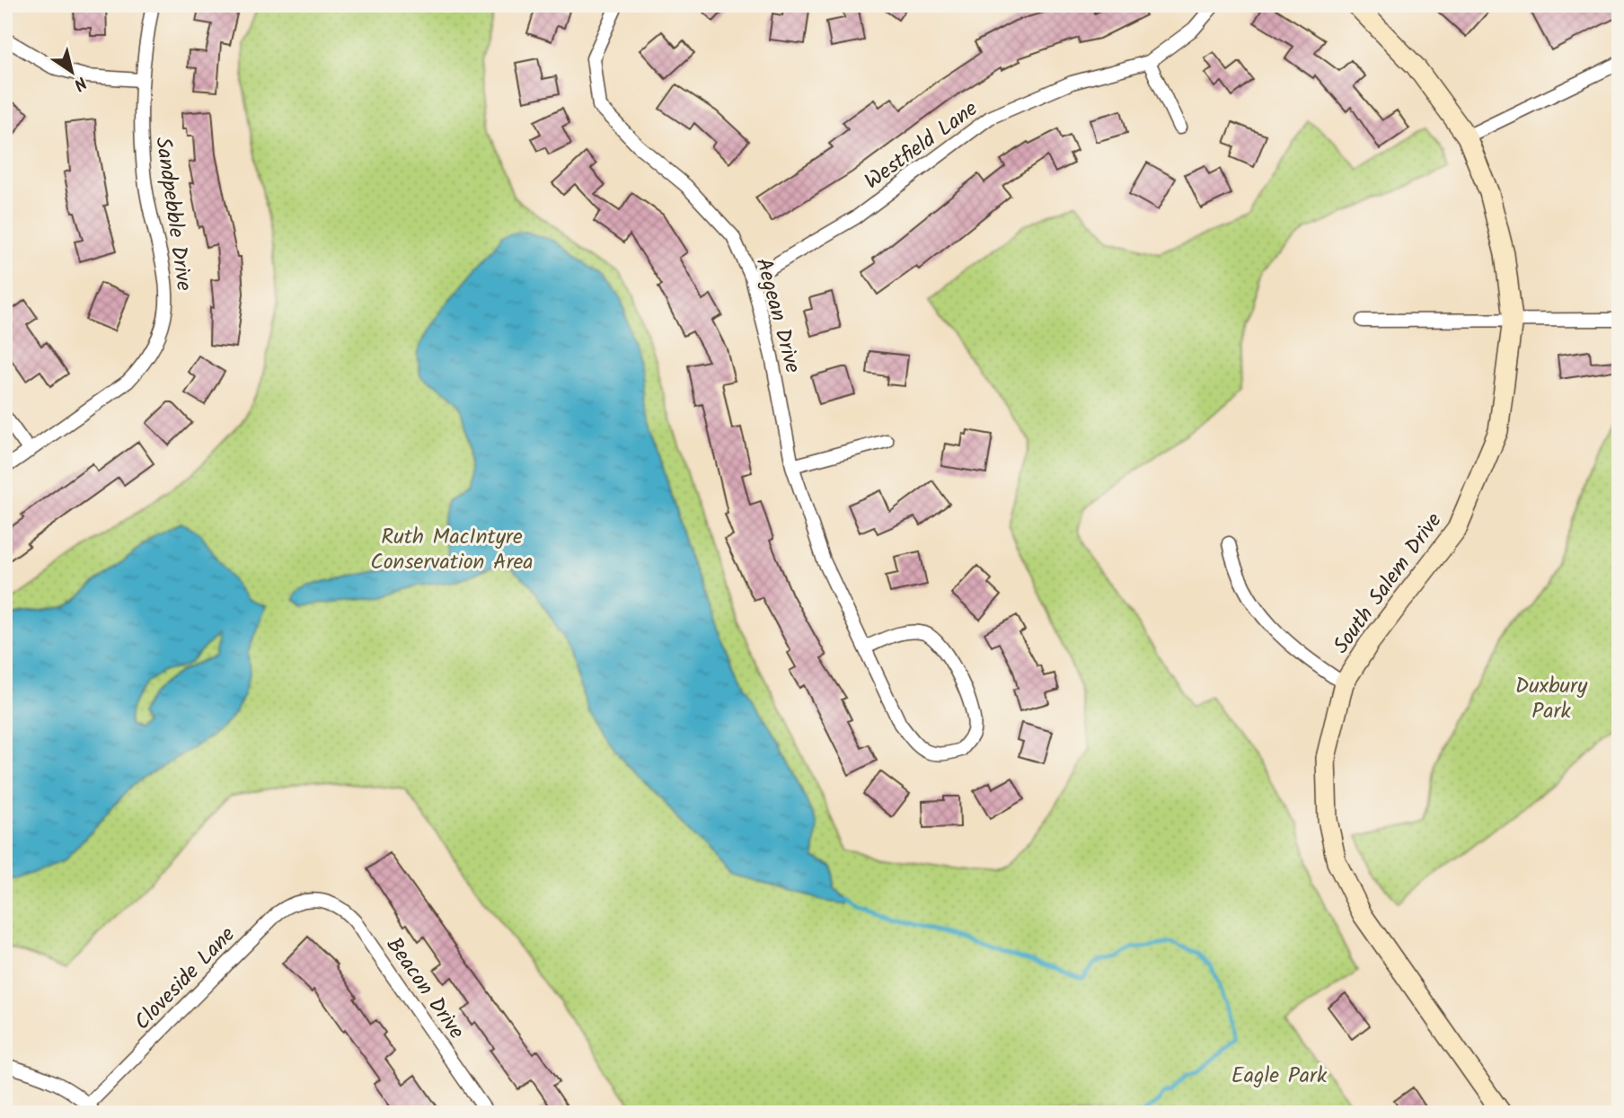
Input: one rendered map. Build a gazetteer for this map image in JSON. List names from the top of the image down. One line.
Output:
{"streets":{"street":["Westfield Lane","Sandpebble Drive","Aegean Drive","South Salem Drive","Cloveside Lane","Beacon Drive"]},"crossings":[["Westfield Lane","Aegean Drive"],["Cloveside Lane","Beacon Drive"]],"parks":["Ruth MacIntyre Conservation Area","Duxbury Park","Eagle Park"],"north":"bottom right"}
